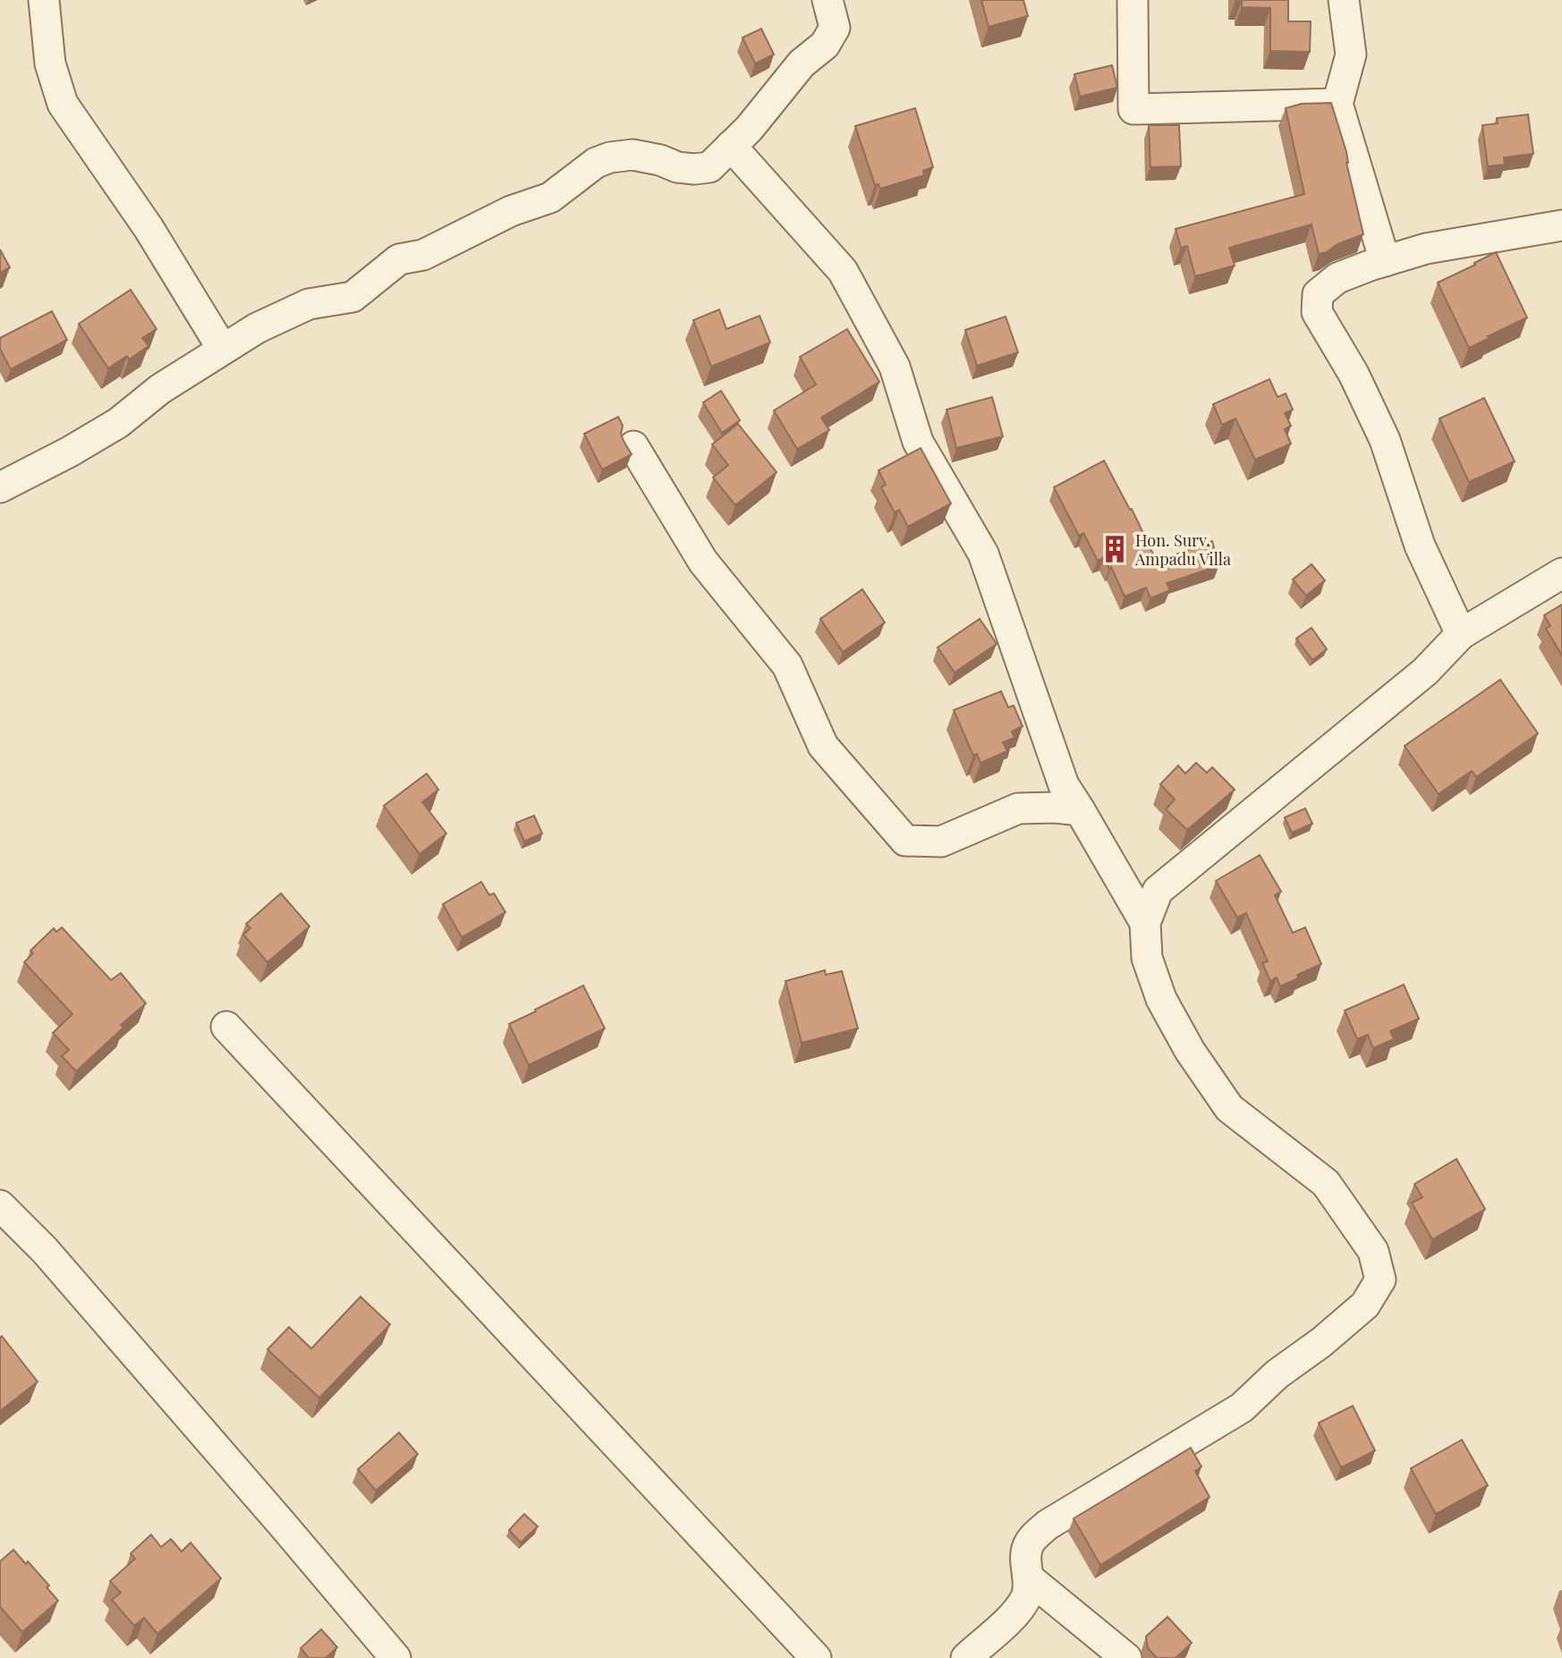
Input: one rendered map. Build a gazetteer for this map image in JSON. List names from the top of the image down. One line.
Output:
{"places":{"building":["Hon. Surv. Ampadu Villa"]}}
